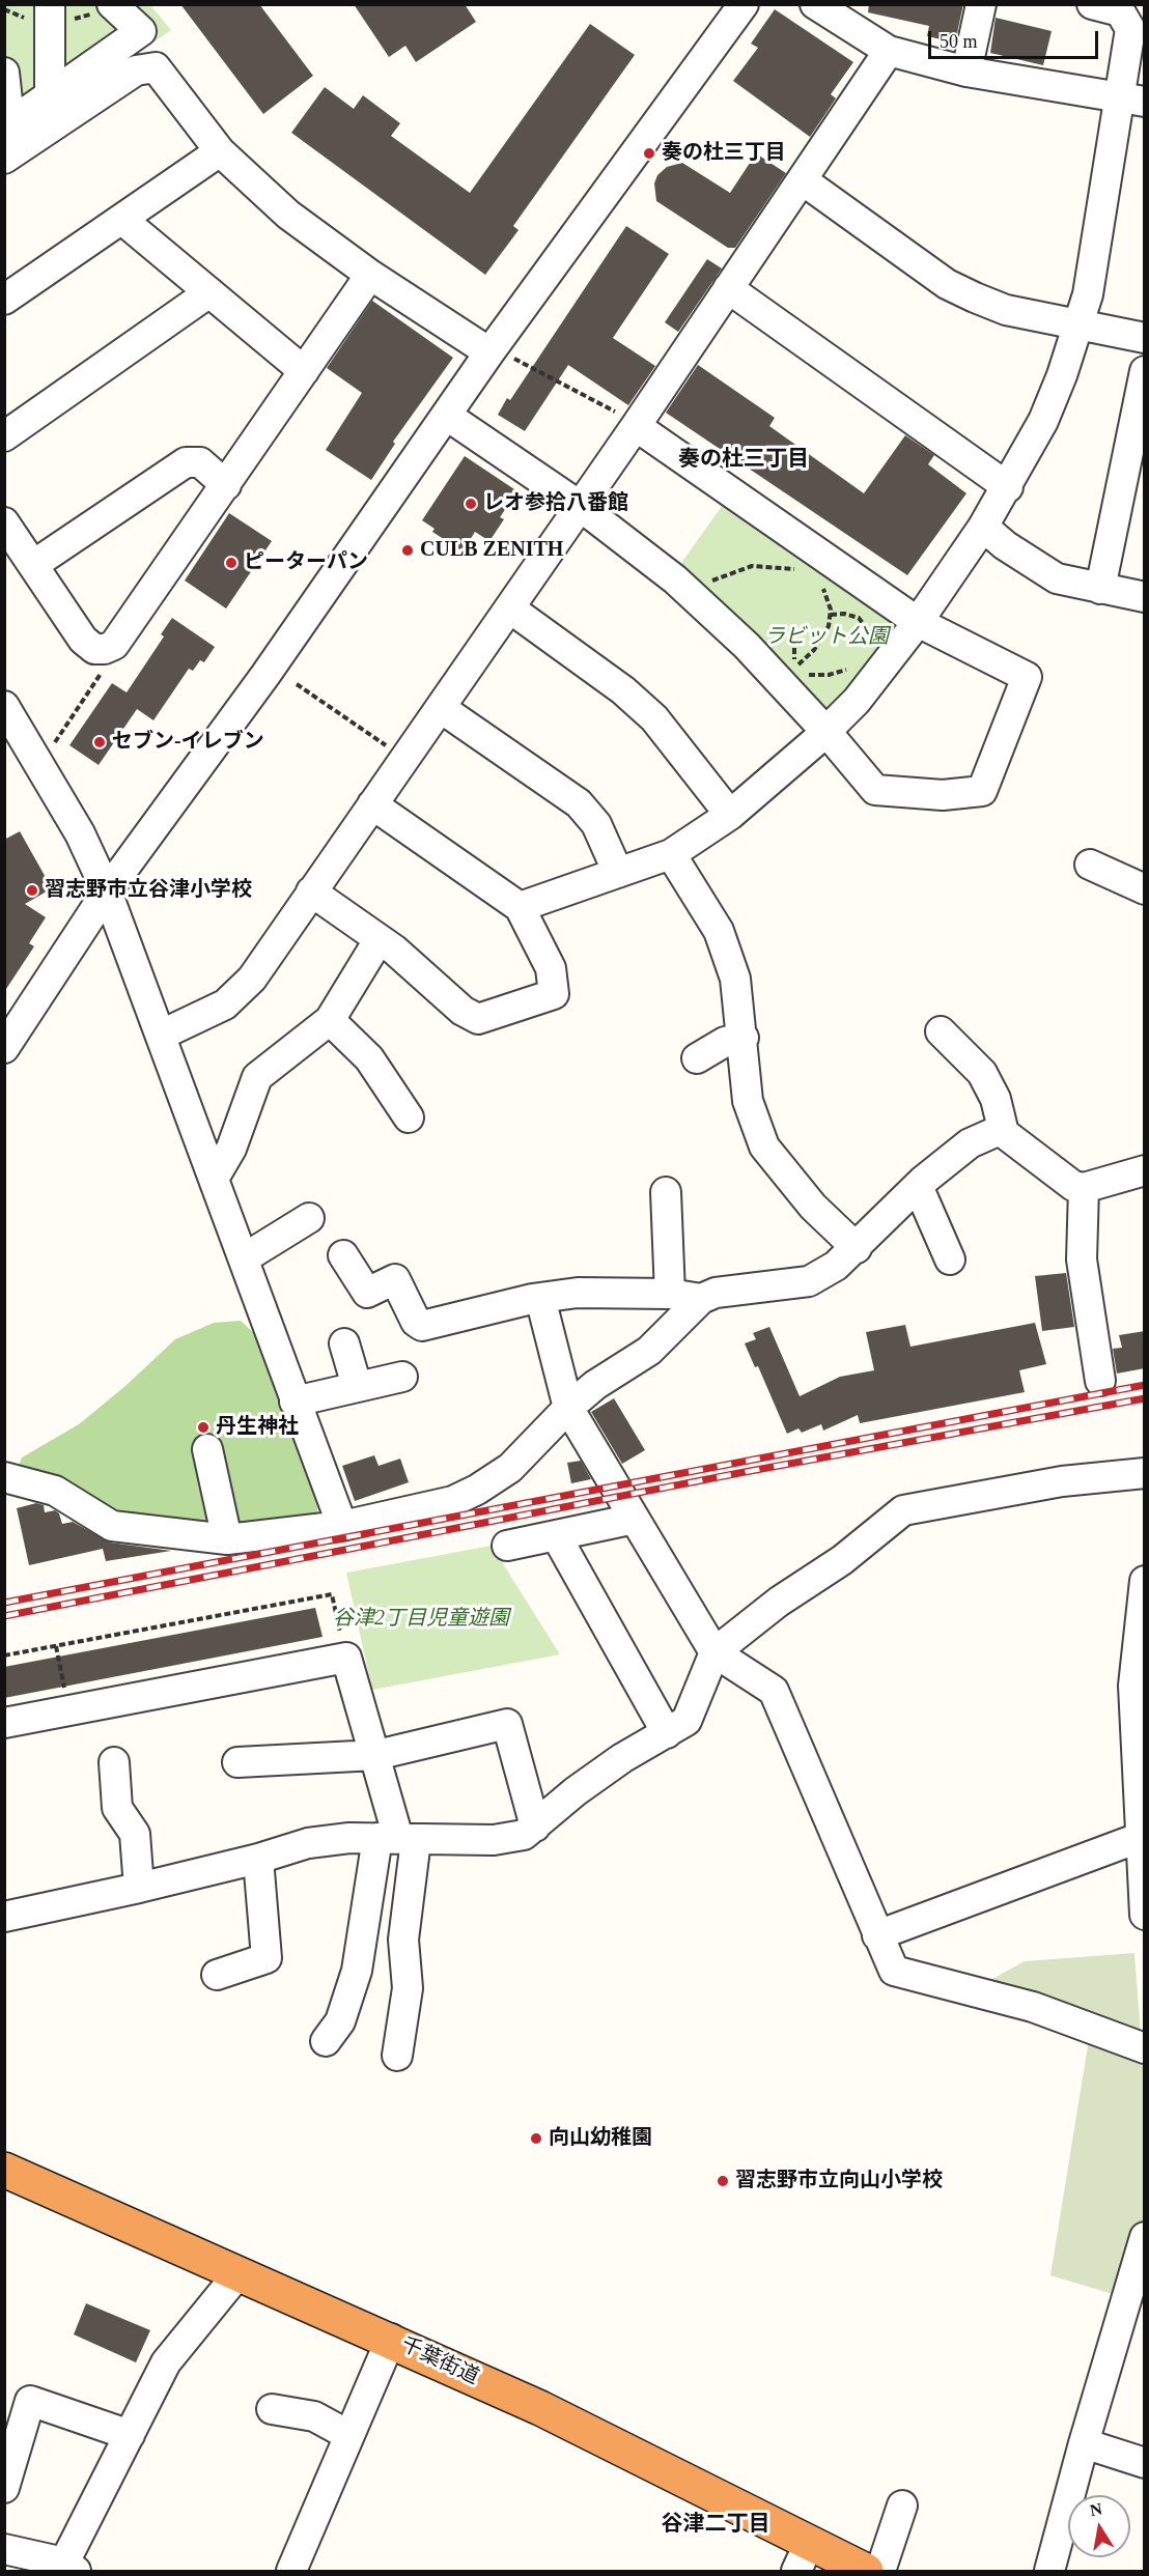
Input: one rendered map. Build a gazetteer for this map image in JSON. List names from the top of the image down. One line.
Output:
{"streets":{"highway":["千葉街道"]},"districts":["奏の杜三丁目","谷津二丁目"],"parks":["ラビット公園","谷津2丁目児童遊園"],"places":["奏の杜三丁目","レオ参拾八番館","CULB ZENITH","ピーターパン","セブン-イレブン","習志野市立谷津小学校","丹生神社","向山幼稚園","習志野市立向山小学校"],"scale_bar":"50 m","north":"top"}
